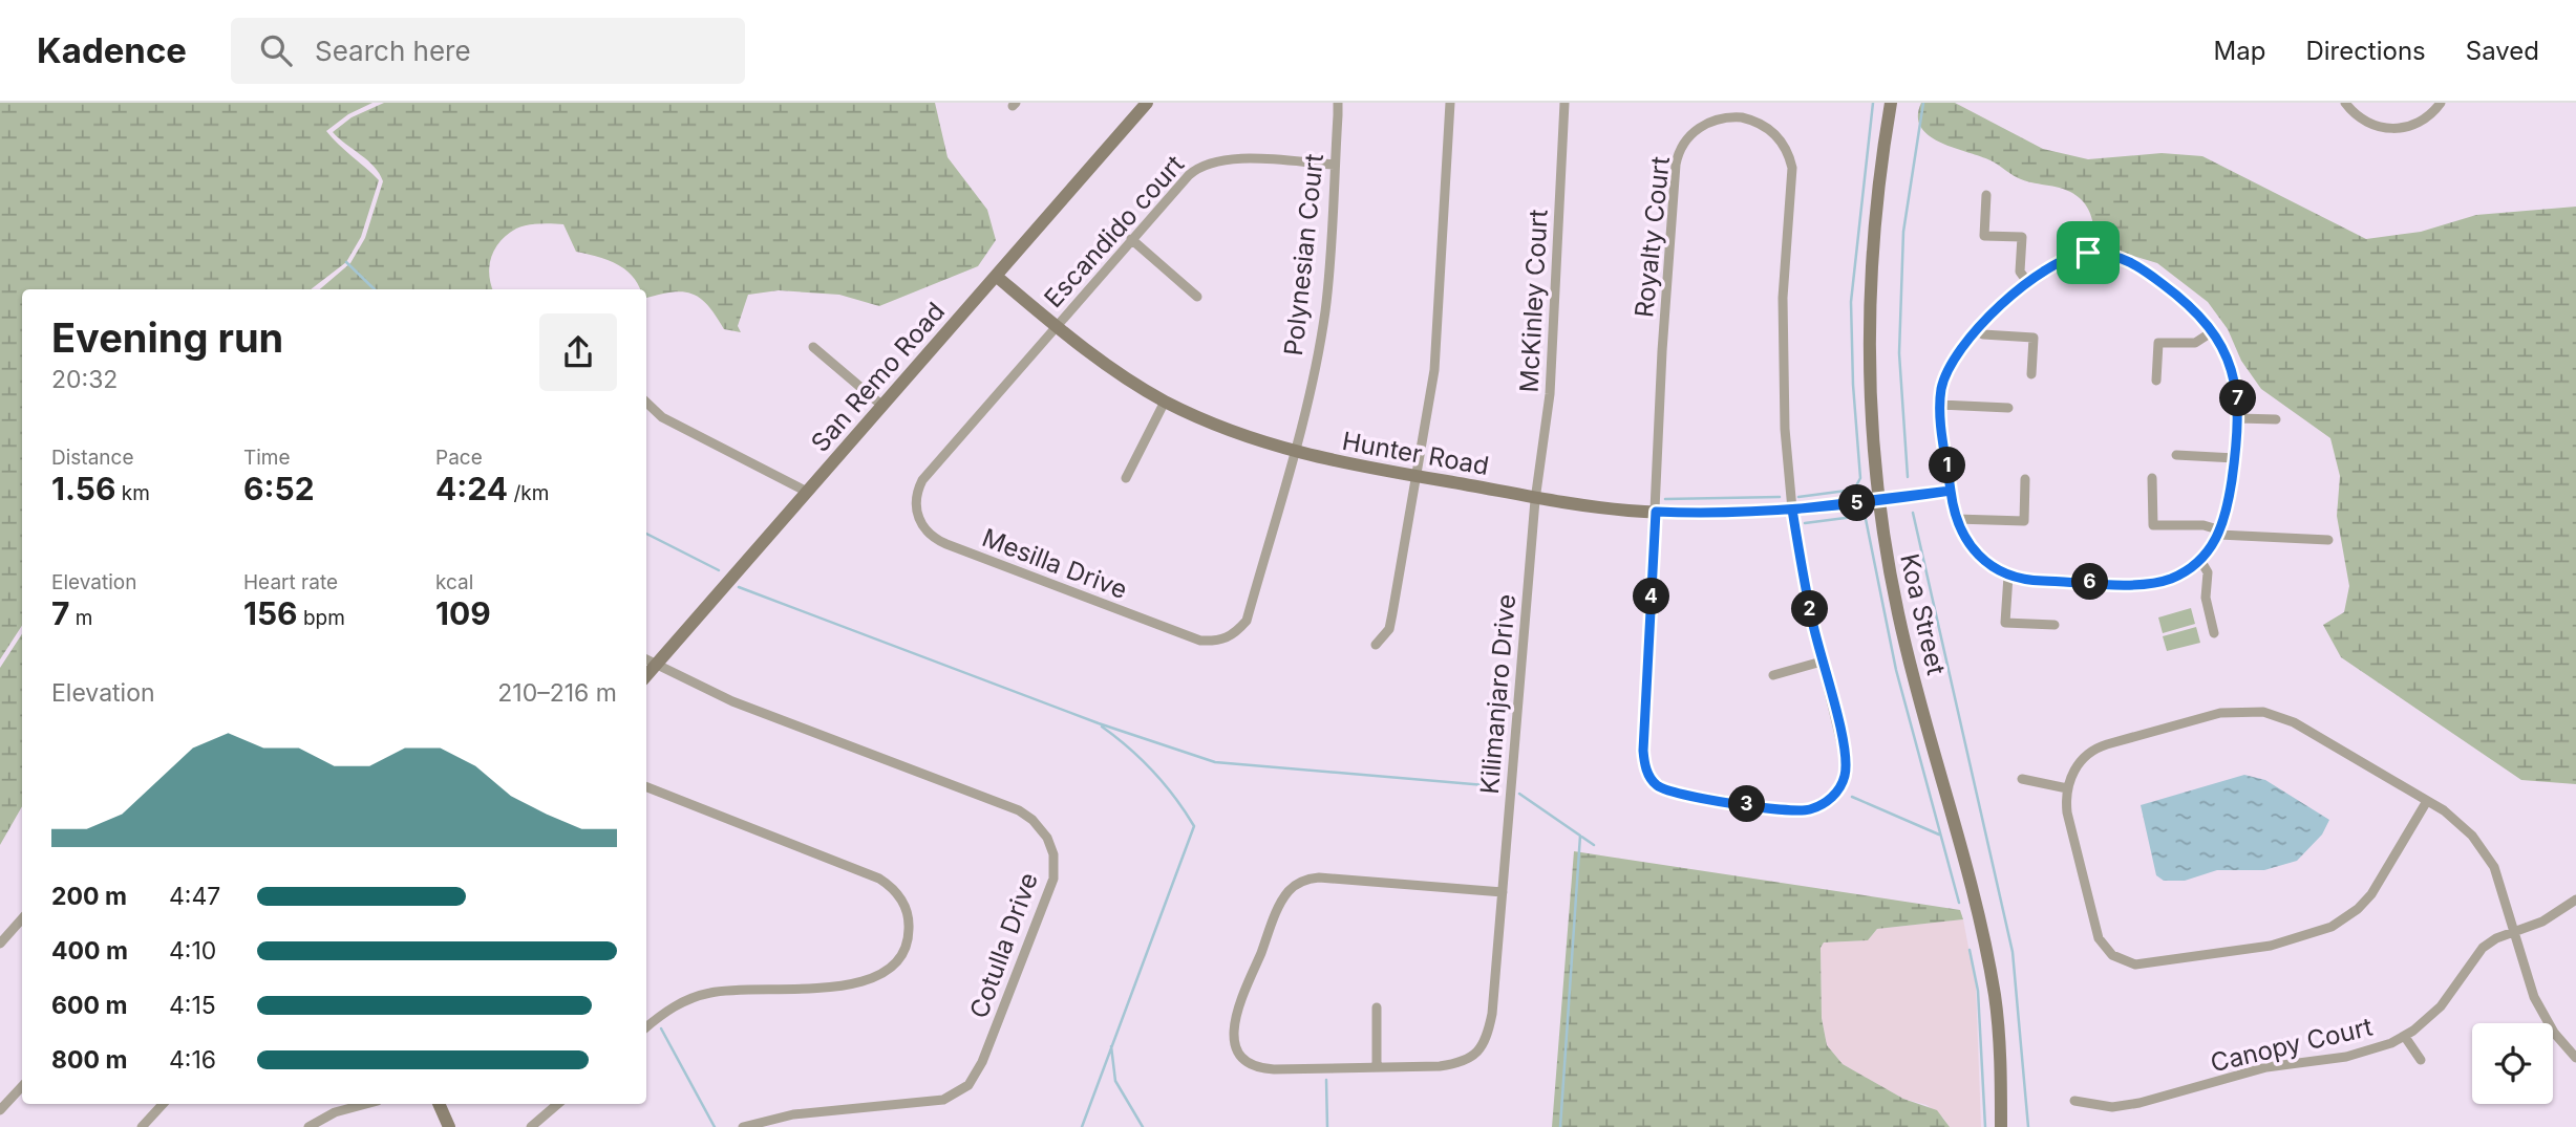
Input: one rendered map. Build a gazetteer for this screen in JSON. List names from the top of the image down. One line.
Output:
{"streets":{"street":["Escandido court","Royalty Court","Polynesian Court","McKinley Court","San Remo Road","Hunter Road","Mesilla Drive","Koa Street","Kilimanjaro Drive","Cotulla Drive","Canopy Court"]},"crossings":[["Escandido court","Polynesian Court"],["Escandido court","Hunter Road"],["Escandido court","Mesilla Drive"],["Royalty Court","Hunter Road"],["Polynesian Court","Hunter Road"],["Polynesian Court","Mesilla Drive"],["McKinley Court","Hunter Road"],["McKinley Court","Kilimanjaro Drive"],["San Remo Road","Hunter Road"],["San Remo Road","Cotulla Drive"],["Hunter Road","Mesilla Drive"],["Hunter Road","Koa Street"],["Hunter Road","Kilimanjaro Drive"]],"page":{"header":"Kadence","search":"Search here","nav":["Map","Directions","Saved"],"heading":["Evening run","20:32"],"pins":["7","1","5","6","4","2","3"],"stats":[["Distance","1.56 km"],["Time","6:52"],["Pace","4:24 /km"],["Elevation","7 m"],["Heart rate","156 bpm"],["kcal","109"]],"chart":["Elevation","210–216 m"],"list":[{"name":"200 m","note":"4:47"},{"name":"400 m","note":"4:10"},{"name":"600 m","note":"4:15"},{"name":"800 m","note":"4:16"}]}}
